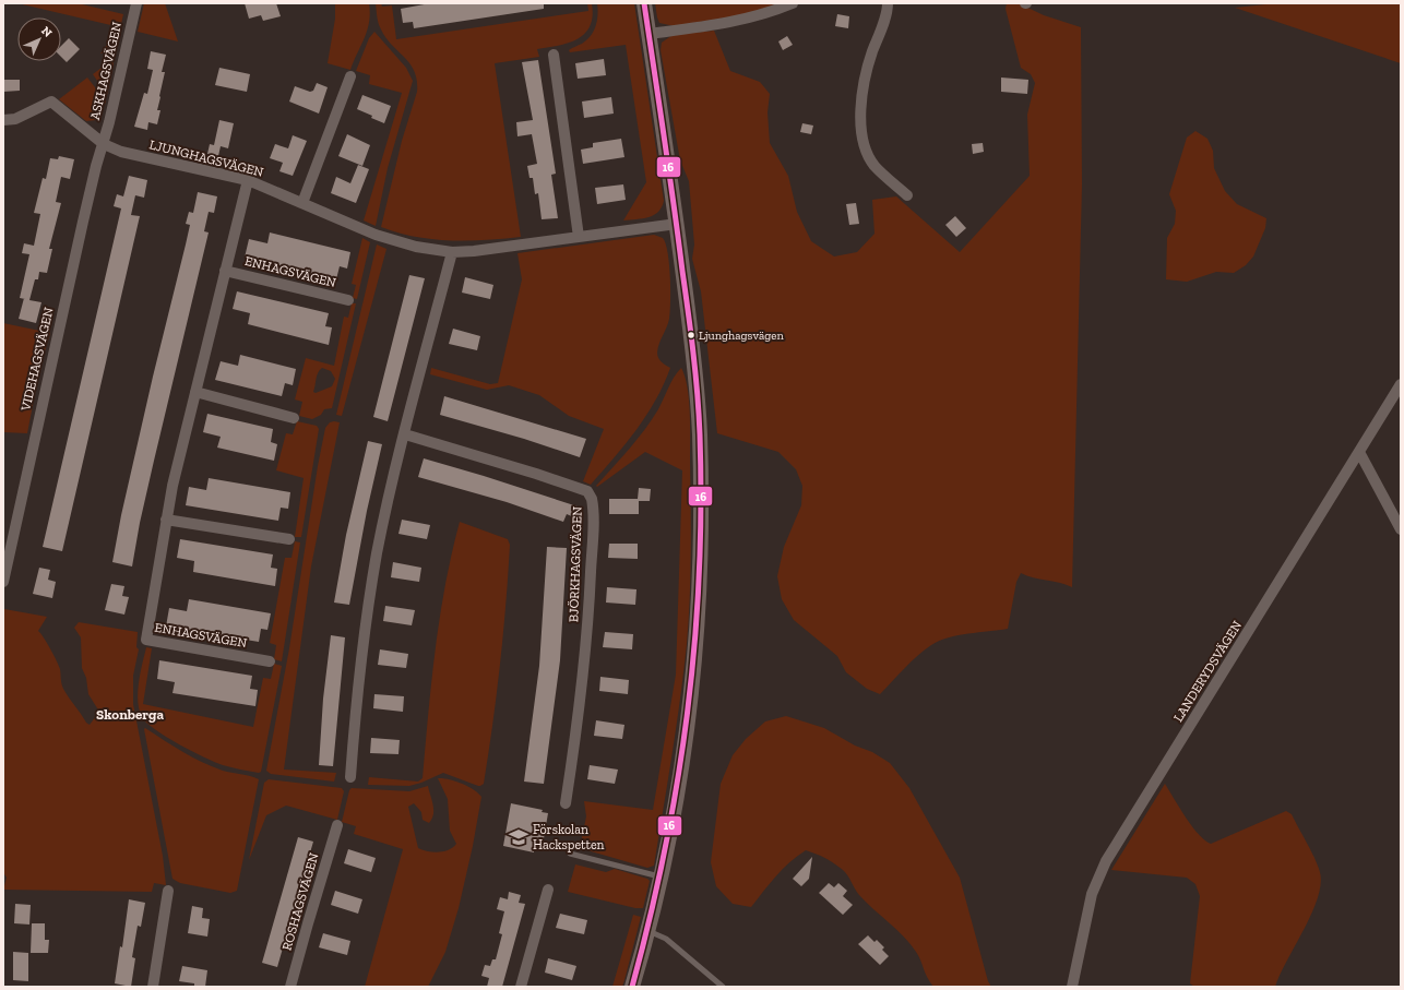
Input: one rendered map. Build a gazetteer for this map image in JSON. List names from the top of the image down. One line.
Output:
{"streets":{"street":["ASKHAGSVÄGEN","LJUNGHAGSVÄGEN","ENHAGSVÄGEN","VIDEHAGSVÄGEN","BJÖRKHAGSVÄGEN","LANDERYDSVÄGEN","ROSHAGSVÄGEN"]},"crossings":[["ASKHAGSVÄGEN","LJUNGHAGSVÄGEN"],["ASKHAGSVÄGEN","VIDEHAGSVÄGEN"],["LJUNGHAGSVÄGEN","ENHAGSVÄGEN"],["LJUNGHAGSVÄGEN","VIDEHAGSVÄGEN"]],"districts":["Skonberga"],"places":{"other":["Ljunghagsvägen"],"school or university":["Förskolan Hackspetten"]},"lines":["transit line 16"],"north":"top right"}
